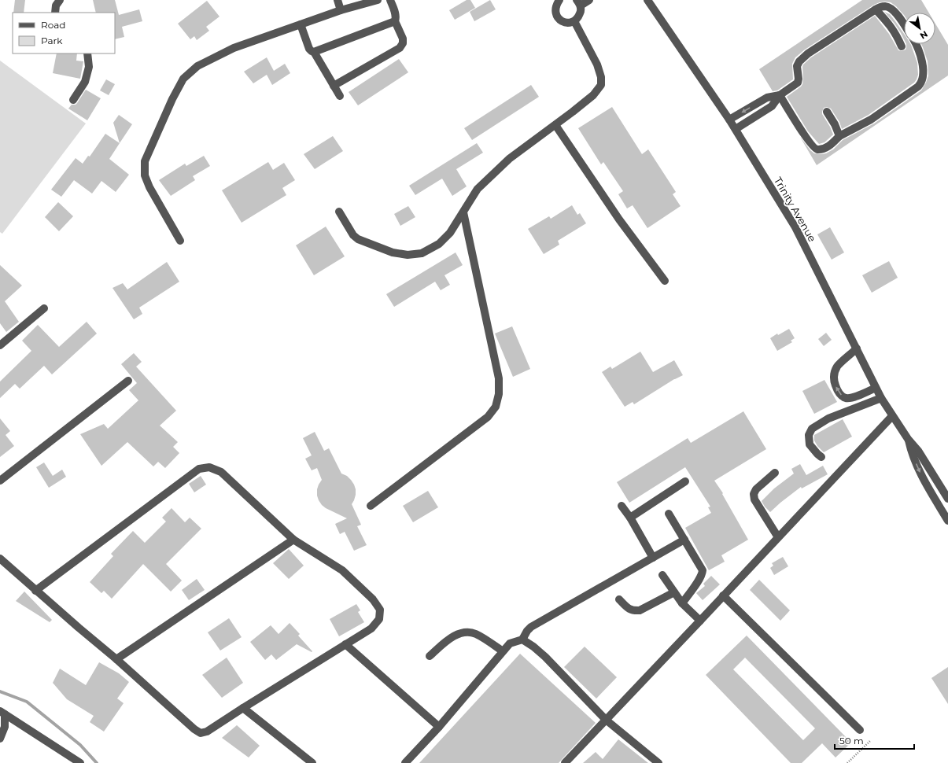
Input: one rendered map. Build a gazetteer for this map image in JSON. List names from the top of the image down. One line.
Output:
{"streets":{"street":["Trinity Avenue"]},"legend":["Road","Park"],"scale_bar":"50 m","north":"bottom right"}
